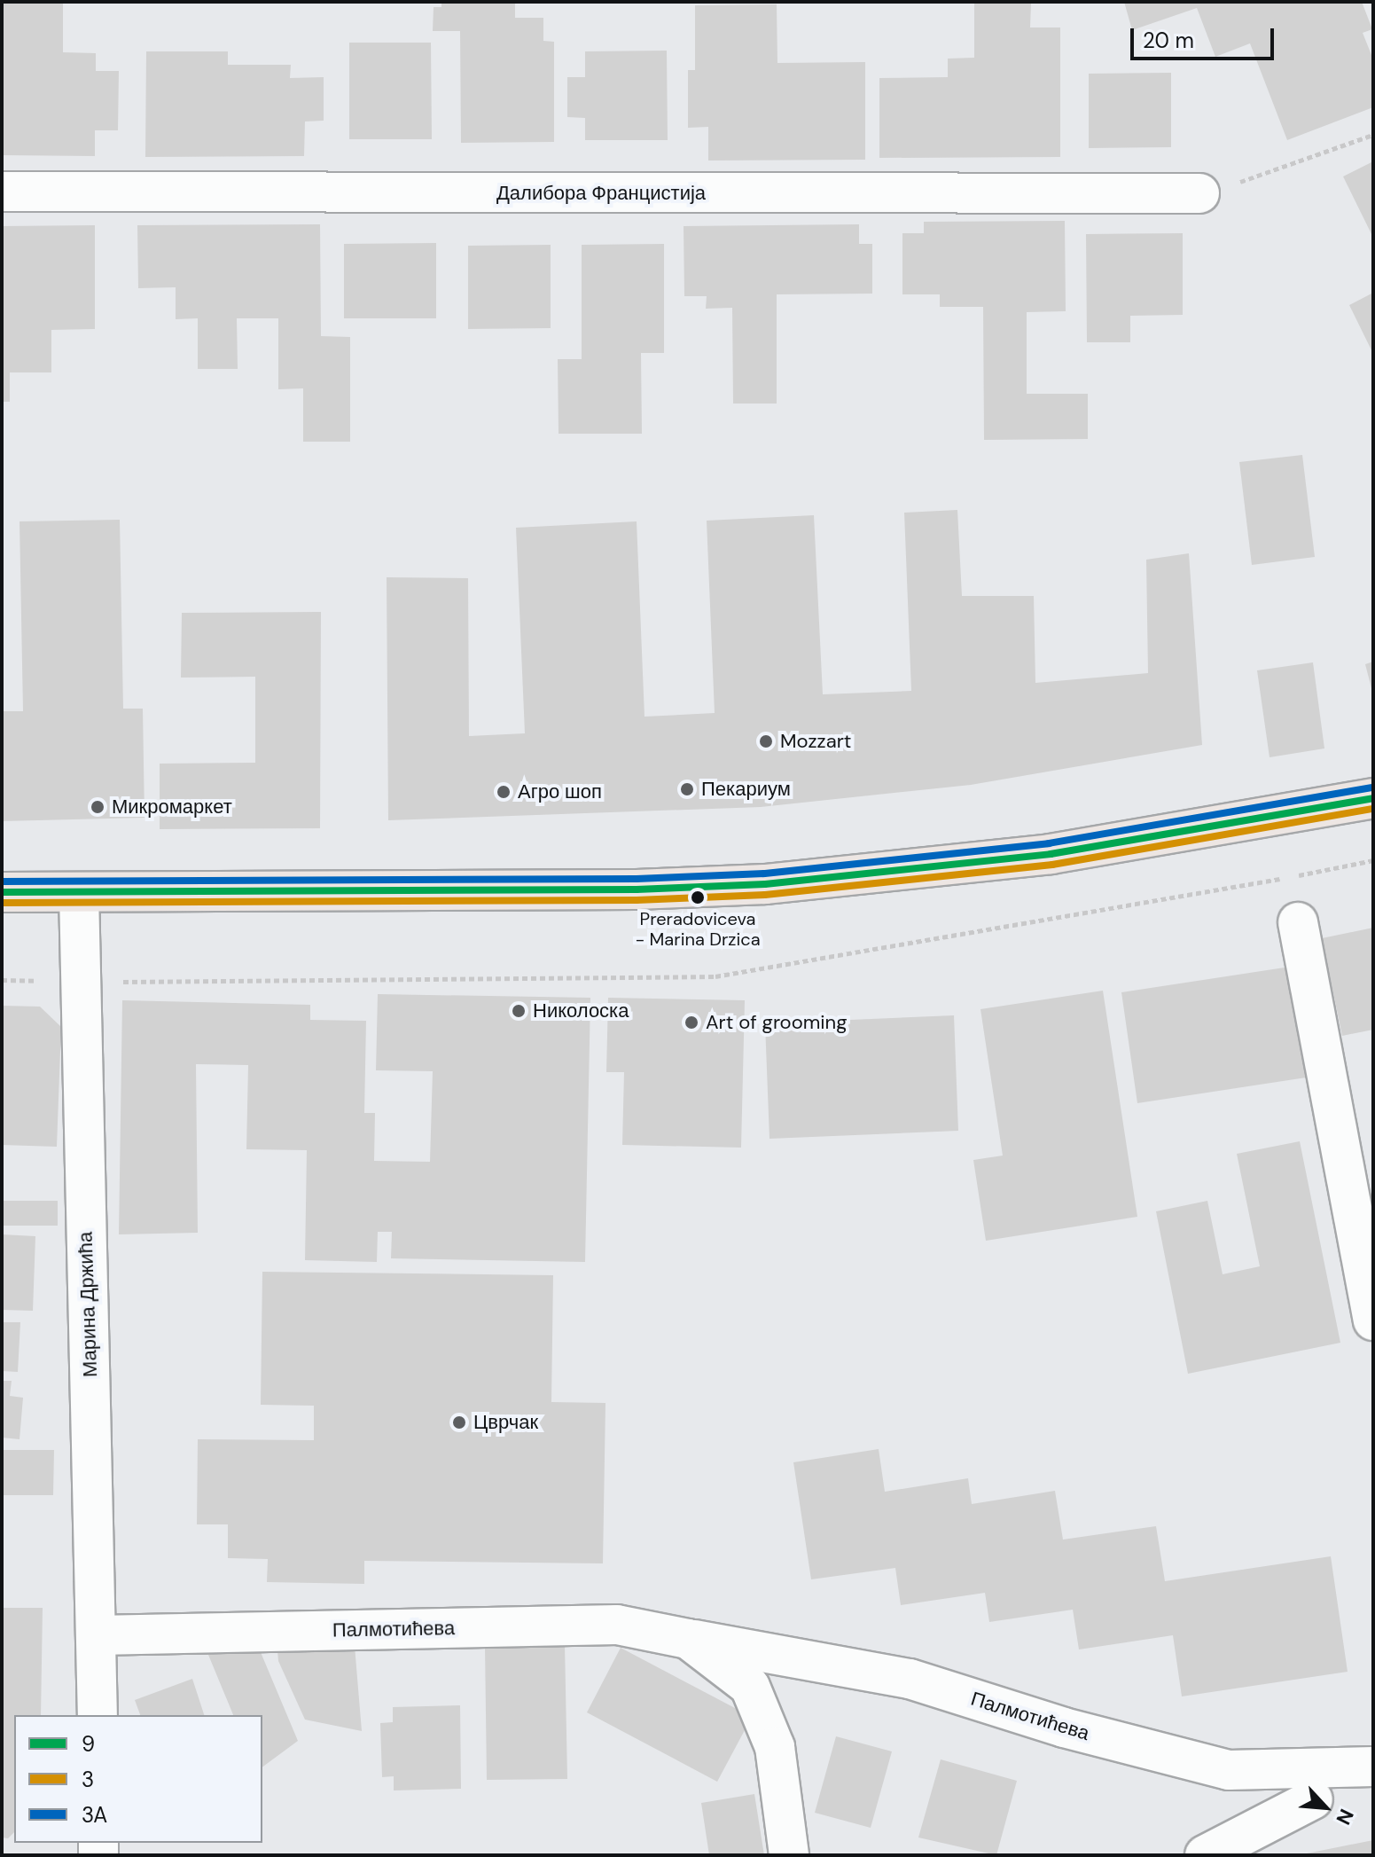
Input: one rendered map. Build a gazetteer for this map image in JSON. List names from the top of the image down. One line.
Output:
{"streets":{"street":["Далибора Францистија","Марина Држића","Палмотићева"]},"crossings":[["Марина Држића","Палмотићева"]],"places":["Mozzart","Пекариум","Агро шоп","Микромаркет","Preradoviceva - Marina Drzica","Николоска","Art of grooming","Цврчак"],"lines":["transit line 3A","transit line 9","transit line 3"],"legend":["9","3","3A"],"scale_bar":"20 m","north":"bottom right"}
